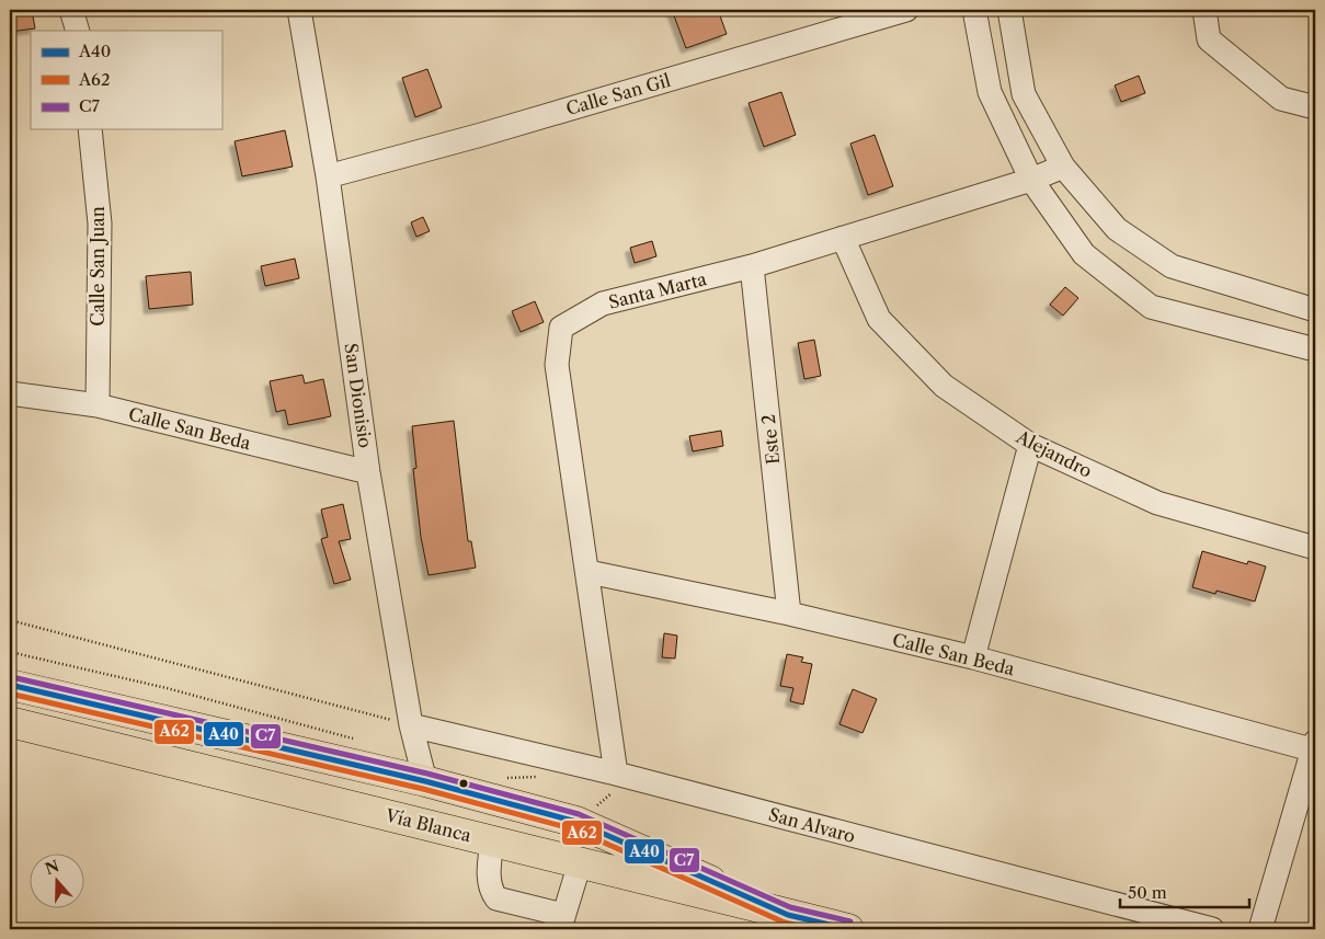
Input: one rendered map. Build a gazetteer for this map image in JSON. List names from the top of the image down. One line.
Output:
{"streets":{"highway":["Vía Blanca"],"street":["Calle San Gil","Calle San Juan","Santa Marta","San Dionisio","Calle San Beda","Este 2","Alejandro","San Alvaro"]},"crossings":[["Calle San Gil","San Dionisio"],["Calle San Juan","Calle San Beda"],["Santa Marta","Calle San Beda"],["Santa Marta","Este 2"],["Santa Marta","Alejandro"],["Santa Marta","San Alvaro"],["San Dionisio","Calle San Beda"],["San Dionisio","San Alvaro"],["Calle San Beda","Este 2"]],"lines":["transit line C7","transit line A40","transit line A62"],"legend":["A40","A62","C7"],"scale_bar":"50 m","north":"top"}
